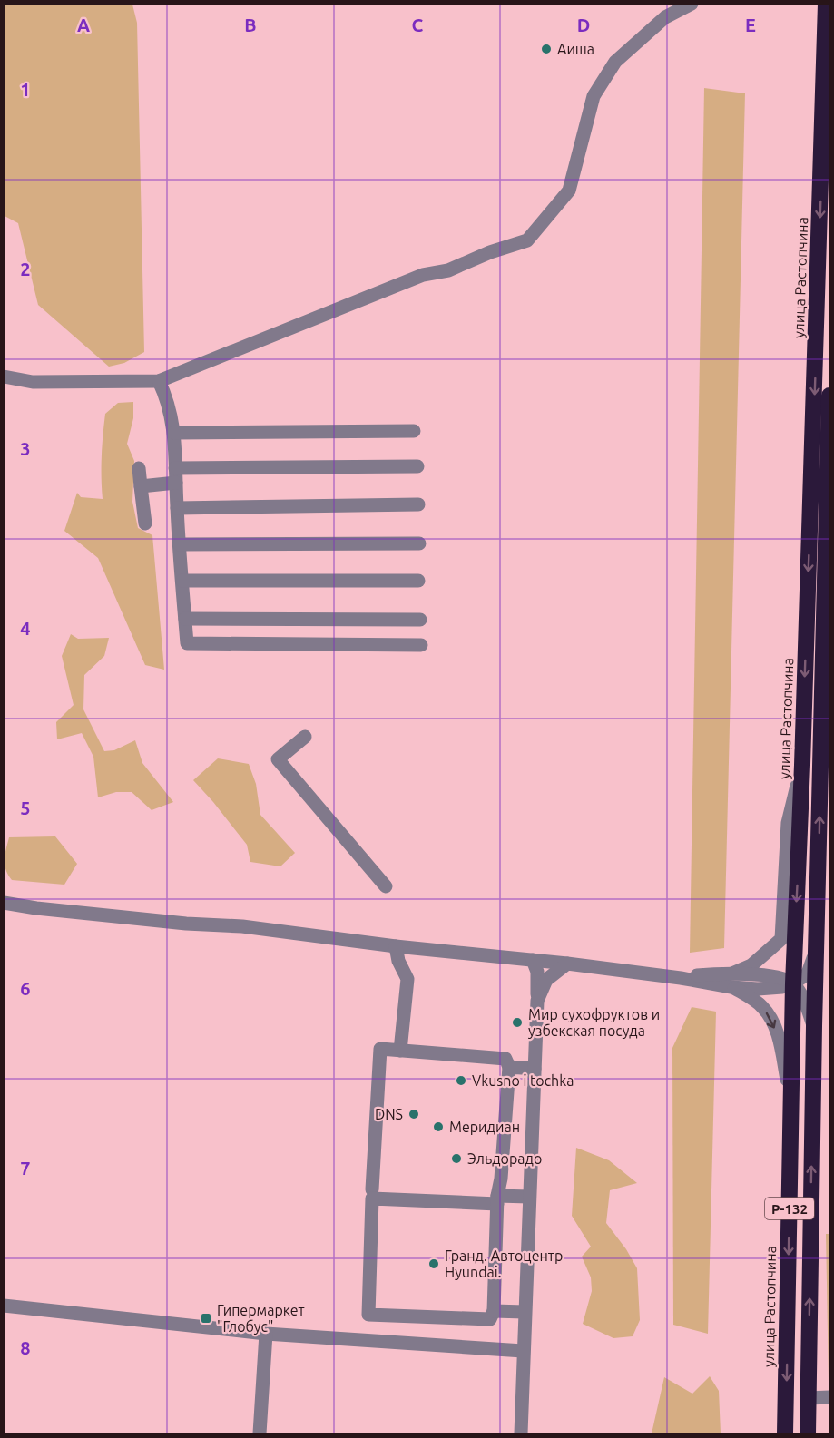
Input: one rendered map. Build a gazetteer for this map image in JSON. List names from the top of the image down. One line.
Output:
{"streets":{"highway":["улица Растопчина","Р-132"]},"places":{"other":["Аиша","Мир сухофруктов и узбекская посуда","Vkusno i tochka","DNS","Меридиан","Эльдорадо","Гранд. Автоцентр Hyundai."],"transit":["Гипермаркет \"Глобус\""]},"grid":{"columns":["A","B","C","D","E"],"rows":["1","2","3","4","5","6","7","8"]}}
